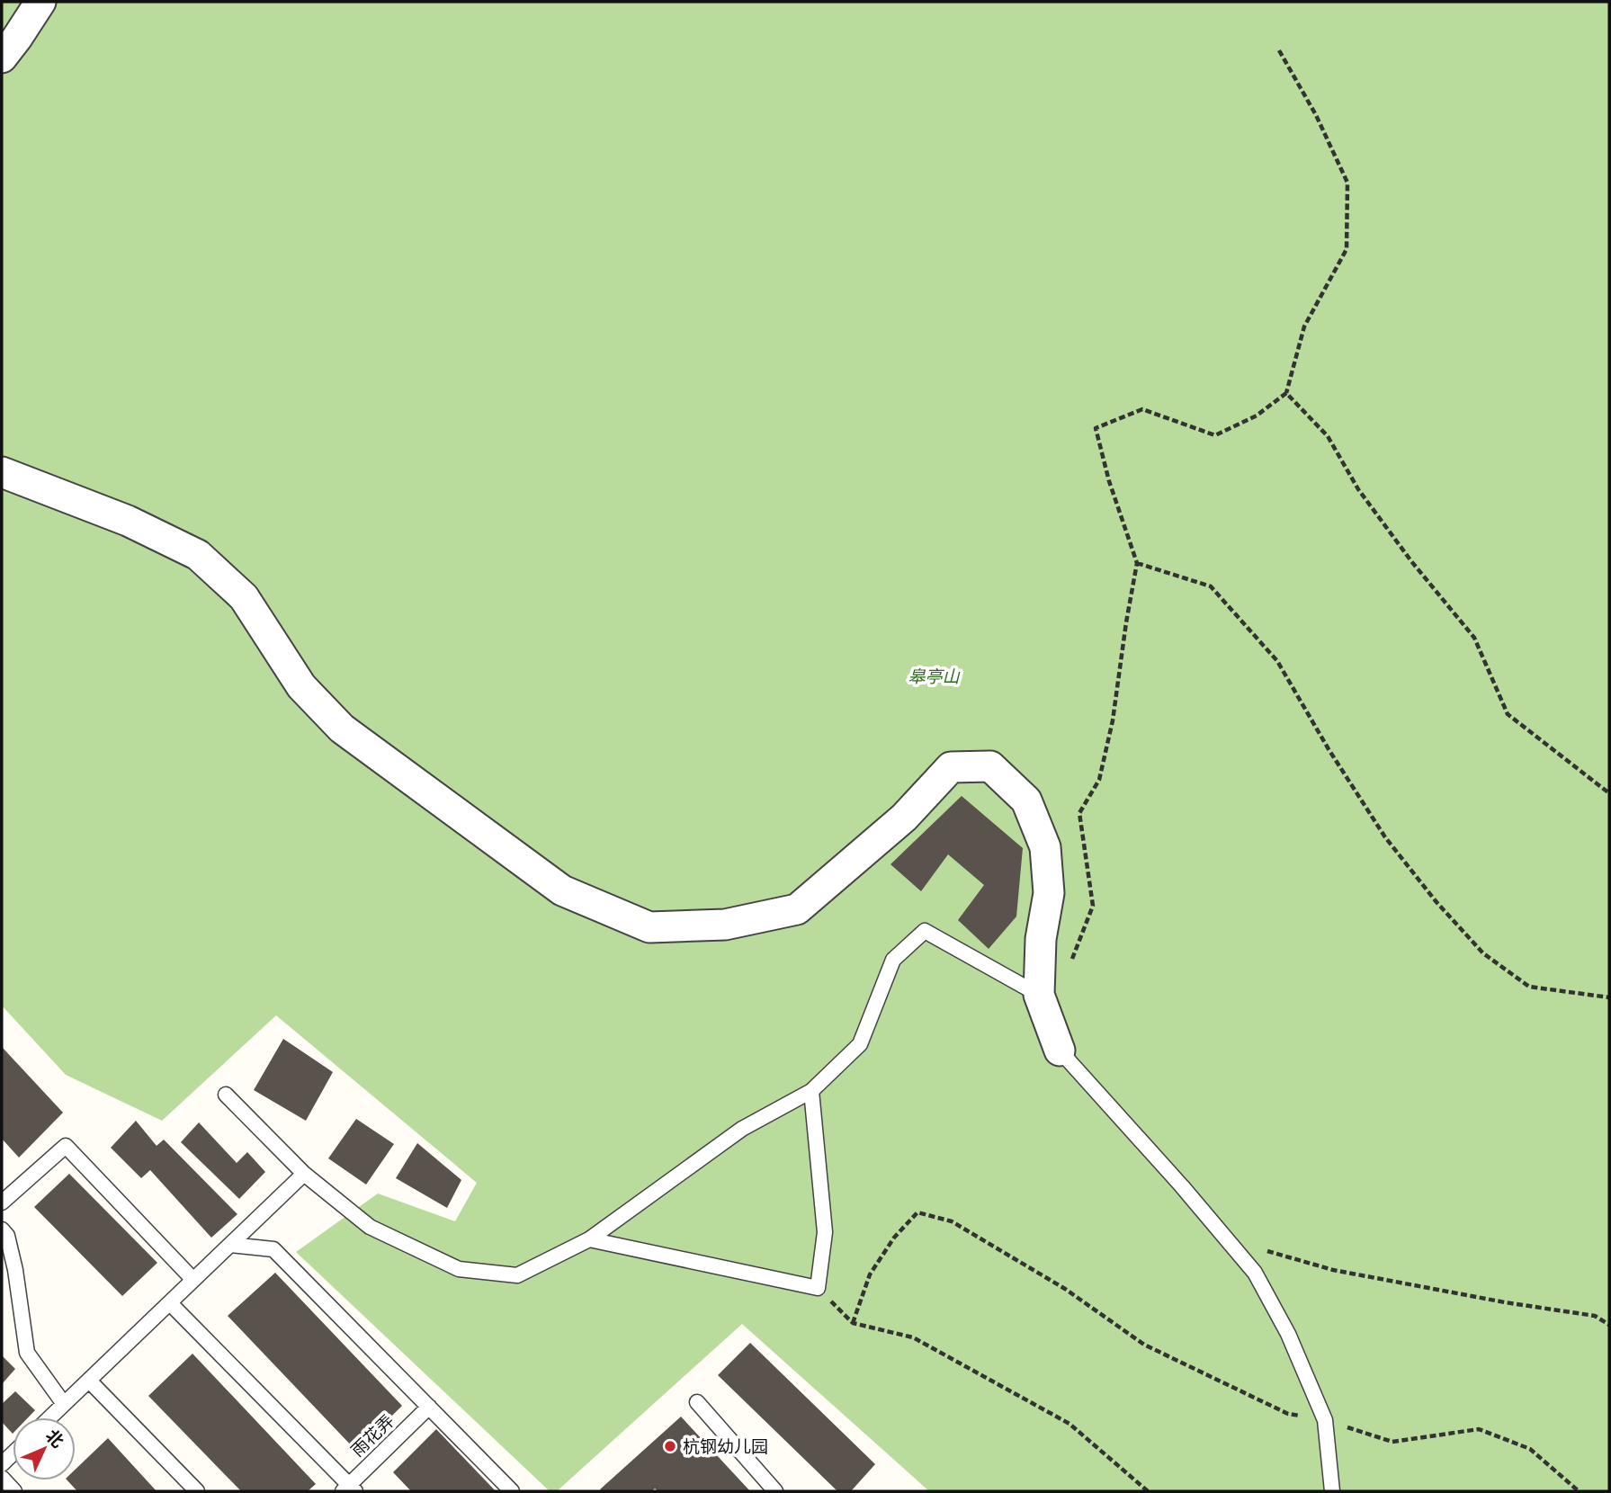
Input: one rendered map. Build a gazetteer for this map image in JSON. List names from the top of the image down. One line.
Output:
{"streets":{"lane":["雨花弄"]},"parks":["皋亭山"],"places":["杭钢幼儿园"],"north":"top right"}
